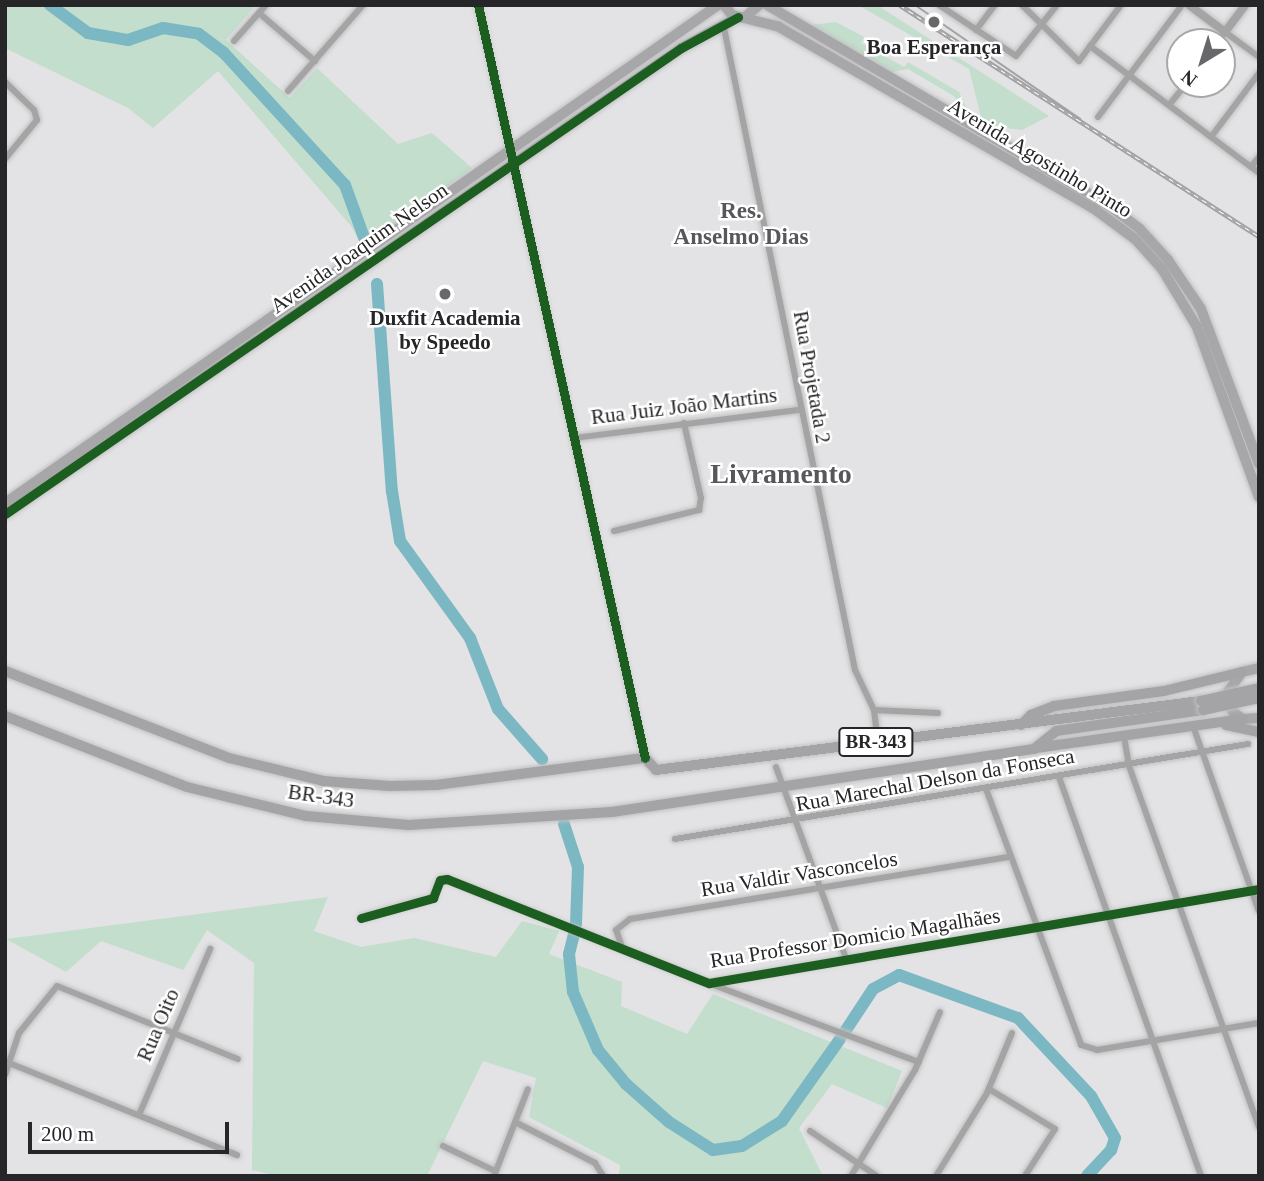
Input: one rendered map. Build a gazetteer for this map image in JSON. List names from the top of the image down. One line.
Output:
{"streets":{"highway":["BR-343"],"main road":["Avenida Agostinho Pinto","Avenida Joaquim Nelson"],"street":["Rua Projetada 2","Rua Juiz João Martins","Rua Marechal Delson da Fonseca","Rua Valdir Vasconcelos","Rua Professor Domicio Magalhães","Rua Oito"]},"crossings":[["Avenida Agostinho Pinto","Avenida Joaquim Nelson"],["Avenida Joaquim Nelson","Rua Projetada 2"],["Rua Projetada 2","Rua Juiz João Martins"],["Rua Projetada 2","BR-343"],["Rua Valdir Vasconcelos","Rua Professor Domicio Magalhães"]],"districts":["Res. Anselmo Dias","Livramento"],"places":["Boa Esperança","Duxfit Academia by Speedo"],"scale_bar":"200 m","north":"bottom left"}
